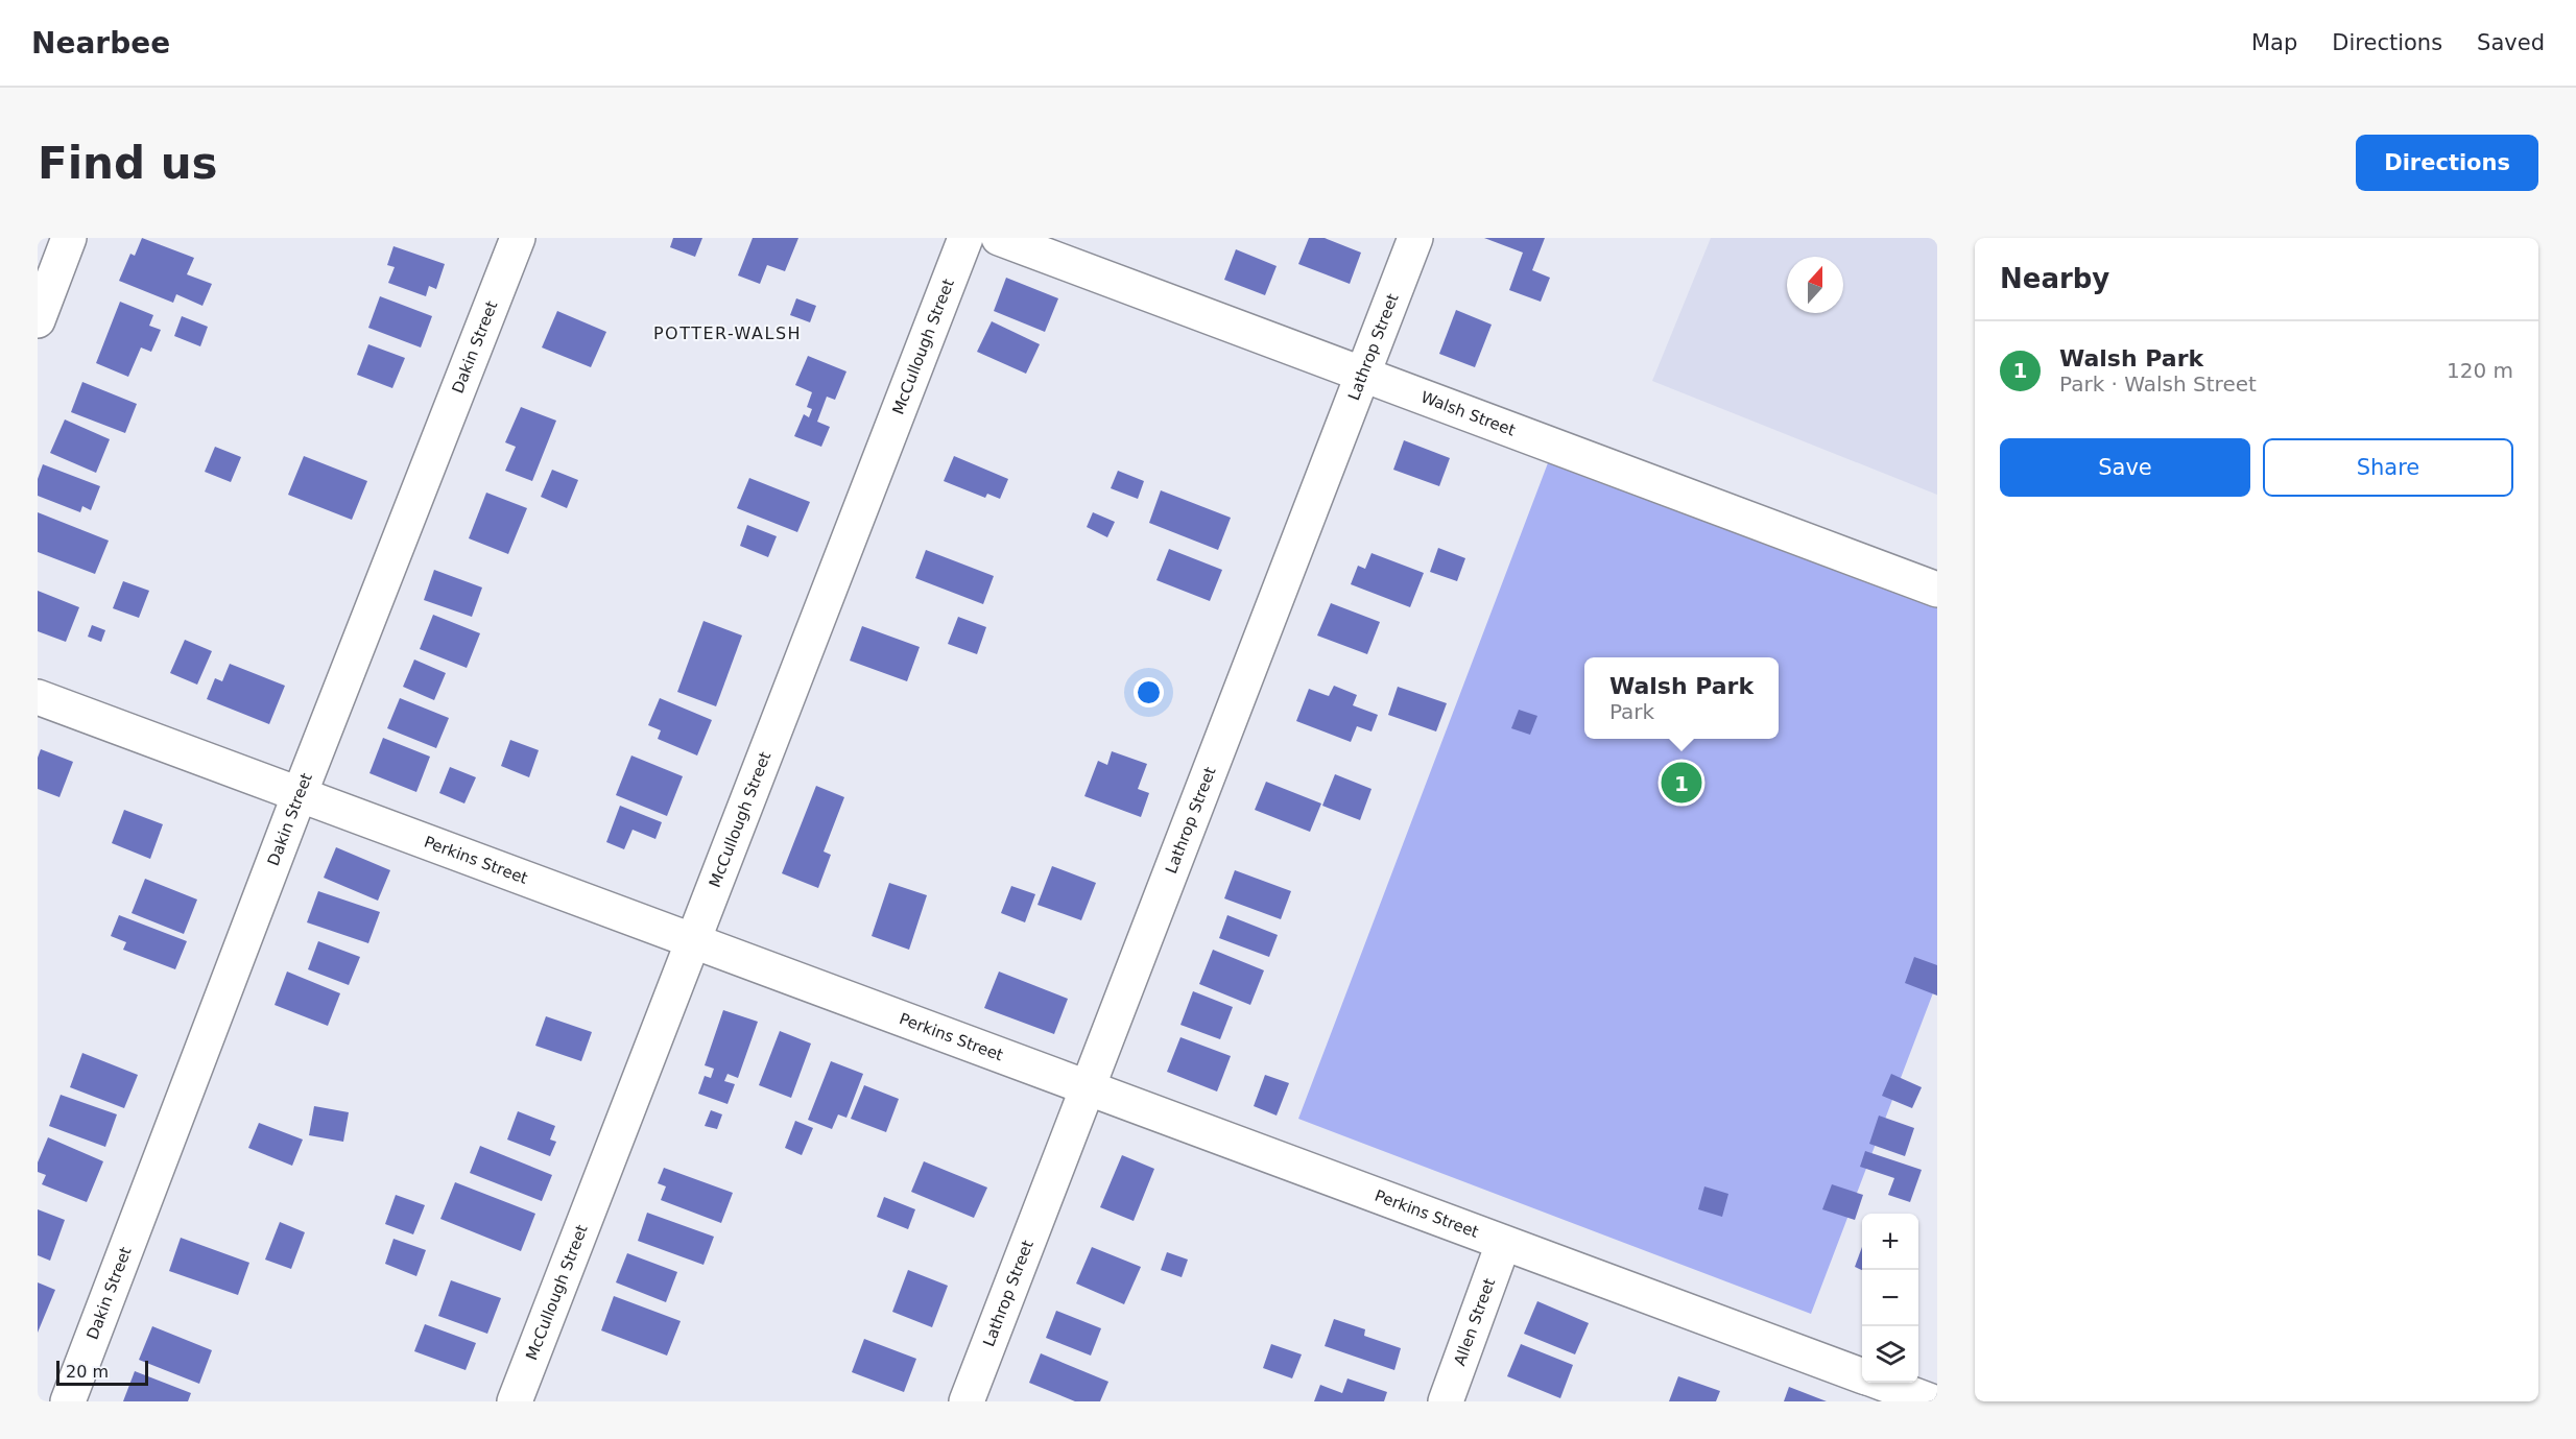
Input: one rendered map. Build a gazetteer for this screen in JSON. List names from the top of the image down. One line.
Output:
{"streets":{"street":["Dakin Street","McCullough Street","Lathrop Street","Walsh Street","Perkins Street","Allen Street"]},"crossings":[["Dakin Street","Perkins Street"],["McCullough Street","Perkins Street"],["Lathrop Street","Walsh Street"],["Lathrop Street","Perkins Street"],["Perkins Street","Allen Street"]],"districts":["POTTER-WALSH"],"scale_bar":"20 m","north":"top","page":{"header":"Nearbee","nav":["Map","Directions","Saved"],"buttons":["Directions",["Save","Share"]],"title":"Find us","heading":"Nearby","list":[{"mark":"1","name":"Walsh Park","note":"Park · Walsh Street","value":"120 m"}],"popup":["Walsh Park","Park"],"pins":"1","map_buttons":["+","−"],"scale":"20 m"}}
